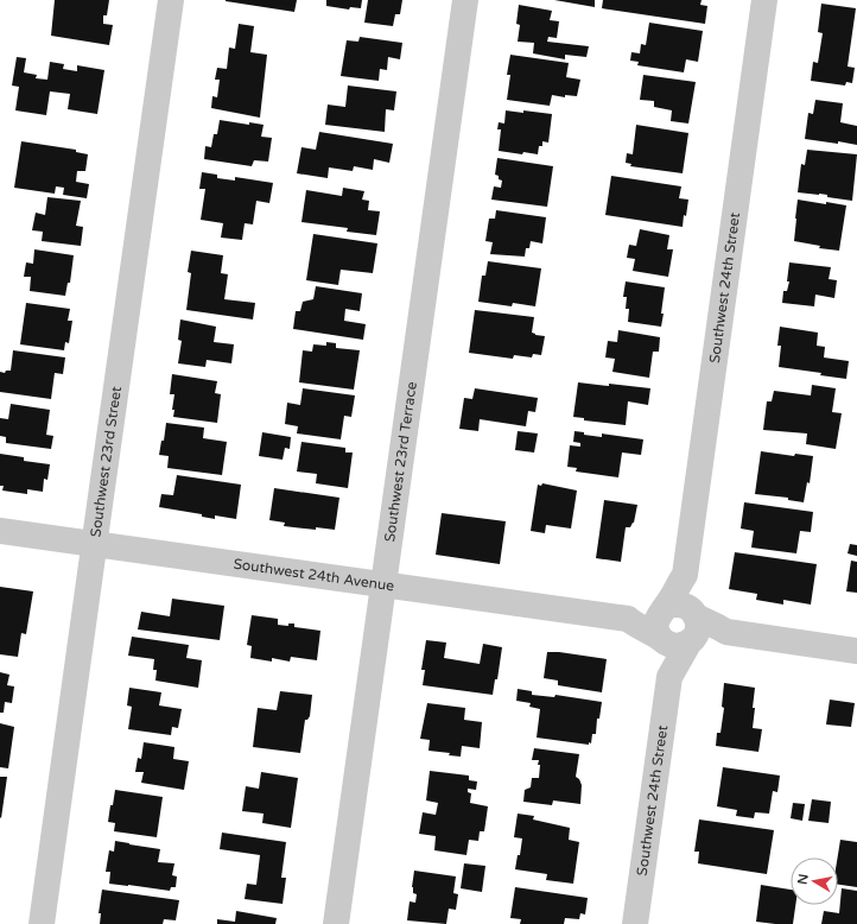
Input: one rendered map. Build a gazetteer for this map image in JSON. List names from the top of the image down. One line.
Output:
{"streets":{"street":["Southwest 24th Street","Southwest 23rd Street","Southwest 23rd Terrace","Southwest 24th Avenue"]},"crossings":[["Southwest 24th Street","Southwest 24th Avenue"],["Southwest 23rd Street","Southwest 24th Avenue"],["Southwest 23rd Terrace","Southwest 24th Avenue"]],"north":"left"}
